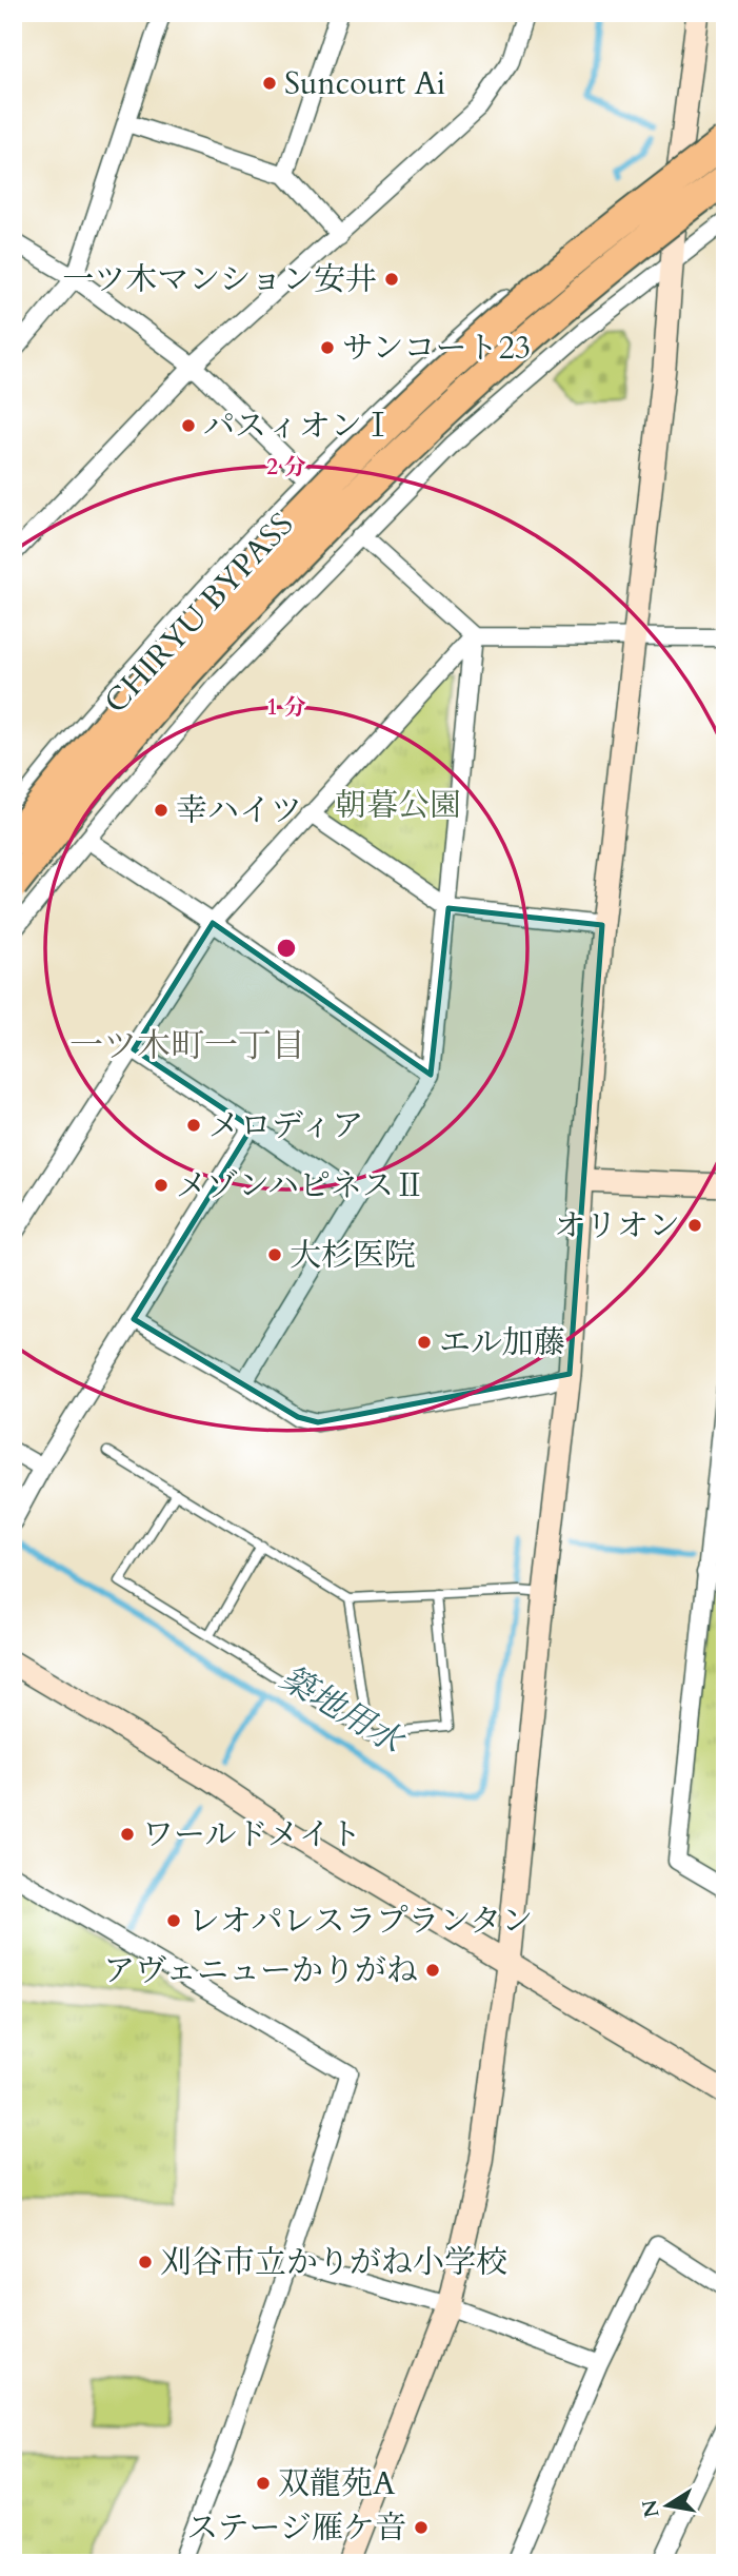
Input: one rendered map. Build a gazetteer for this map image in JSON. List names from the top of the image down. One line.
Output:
{"streets":{"highway":["CHIRYU BYPASS"]},"districts":["一ツ木町一丁目"],"water":["築地用水"],"parks":["朝暮公園"],"places":["Suncourt Ai","一ツ木マンション安井","サンコート23","パスィオンⅠ","幸ハイツ","メロディア","メゾンハピネスⅡ","オリオン","大杉医院","エル加藤","ワールドメイト","レオパレスラプランタン","アヴェニューかりがね","刈谷市立かりがね小学校","双龍苑A","ステージ雁ケ音"],"north":"left","rings":["2 分","1 分"]}
